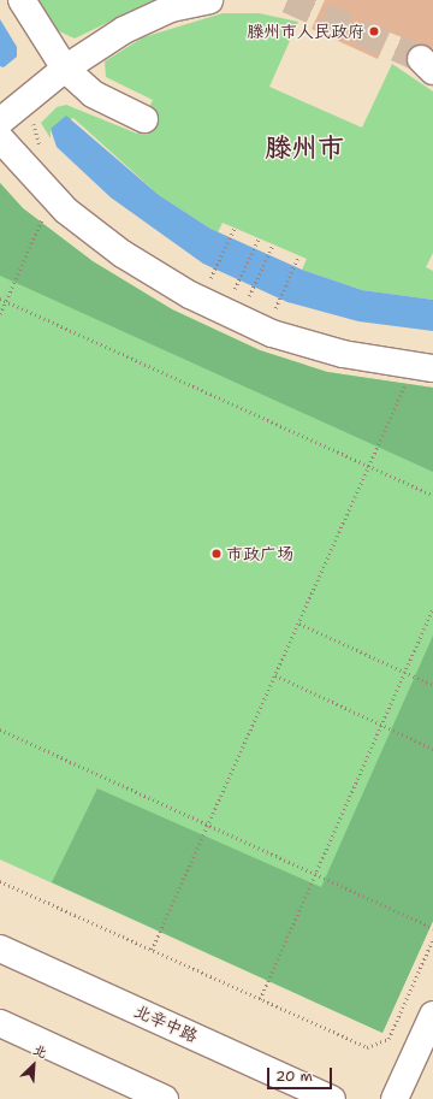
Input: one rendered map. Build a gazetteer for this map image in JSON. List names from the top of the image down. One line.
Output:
{"streets":{"street":["北辛中路"]},"districts":["滕州市"],"places":["滕州市人民政府","市政广场"],"scale_bar":"20 m","north":"top right"}
